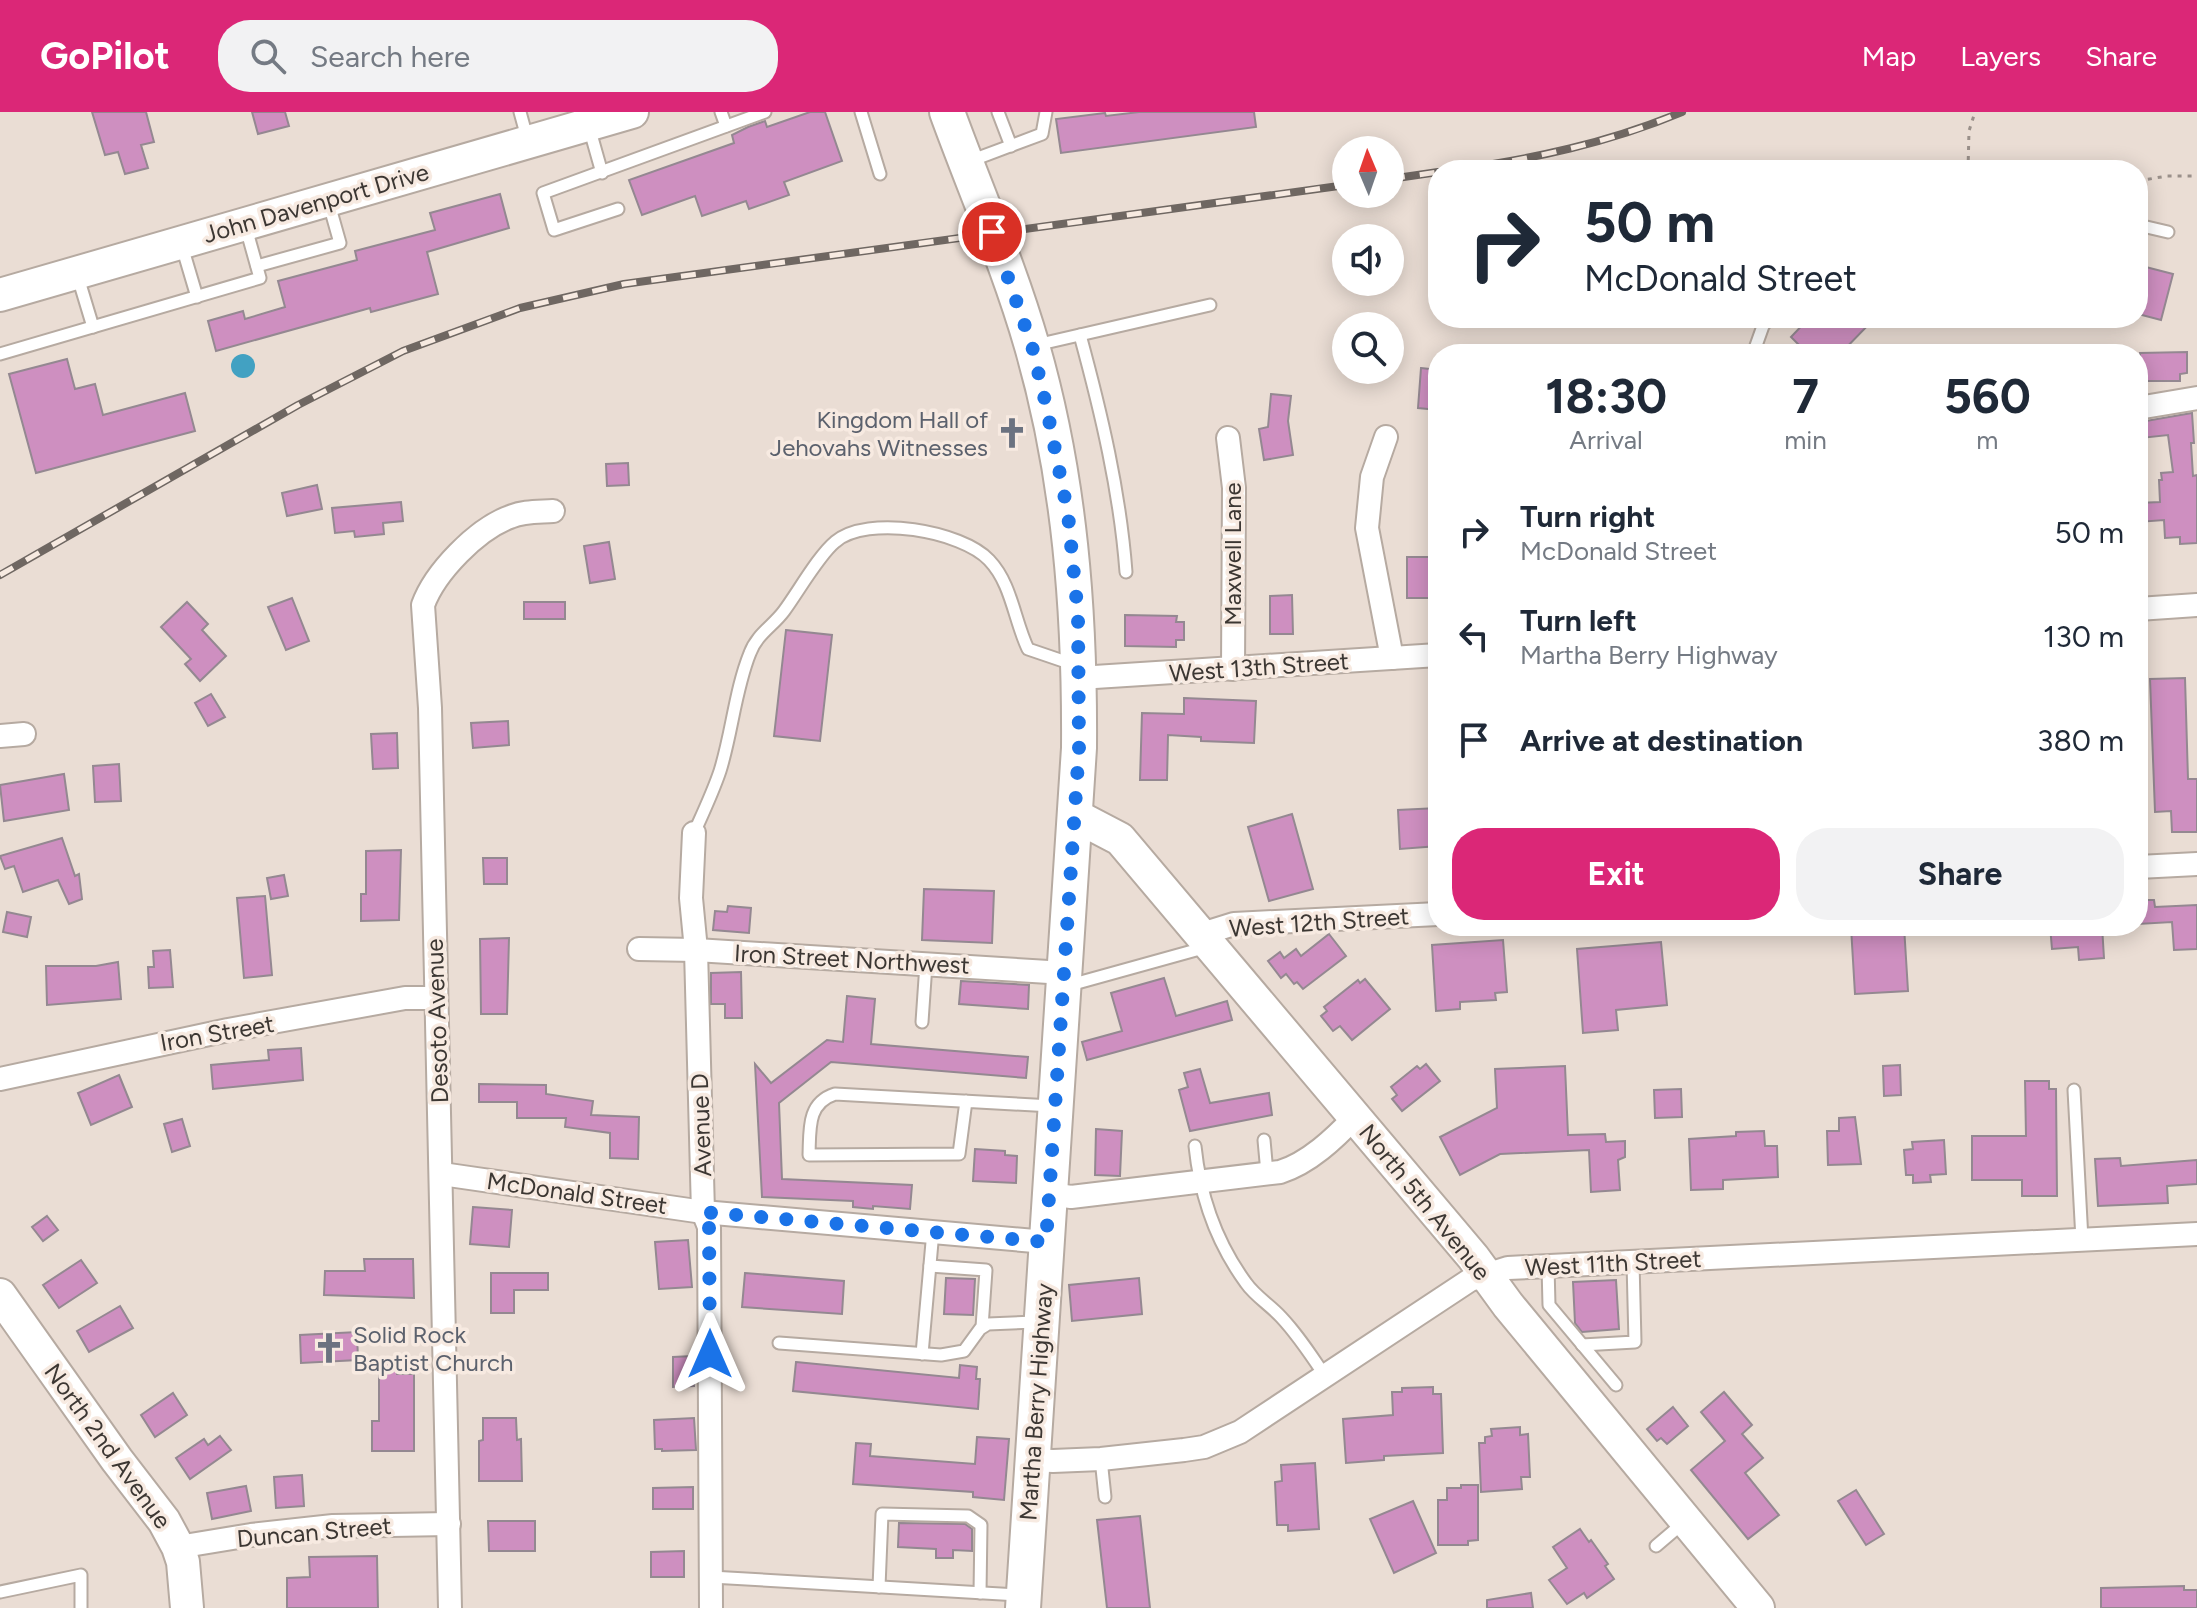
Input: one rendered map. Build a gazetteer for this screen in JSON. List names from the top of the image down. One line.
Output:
{"streets":{"main road":["Martha Berry Highway"],"street":["John Davenport Drive","Maxwell Lane","West 13th Street","West 12th Street","Iron Street Northwest","Desoto Avenue","Iron Street","Avenue D","McDonald Street","North 5th Avenue","West 11th Street","North 2nd Avenue","Duncan Street"]},"crossings":[["Maxwell Lane","West 13th Street"],["West 13th Street","Martha Berry Highway"],["West 12th Street","North 5th Avenue"],["Iron Street Northwest","Avenue D"],["Iron Street Northwest","Martha Berry Highway"],["Desoto Avenue","Iron Street"],["Desoto Avenue","McDonald Street"],["Desoto Avenue","Duncan Street"],["Avenue D","McDonald Street"],["McDonald Street","Martha Berry Highway"],["North 5th Avenue","West 11th Street"],["North 5th Avenue","Martha Berry Highway"],["West 11th Street","Martha Berry Highway"],["North 2nd Avenue","Duncan Street"]],"places":{"church":["Kingdom Hall of Jehovahs Witnesses","Solid Rock Baptist Church"]},"north":"top","page":{"header":"GoPilot","search":"Search here","nav":["Map","Layers","Share"],"turn":["50 m","McDonald Street"],"eta":["18:30","Arrival","7","min","560","m"],"list":[{"name":"Turn right","note":"McDonald Street","value":"50 m"},{"name":"Turn left","note":"Martha Berry Highway","value":"130 m"},{"name":"Arrive at destination","value":"380 m"}],"buttons":["Exit","Share"]}}
